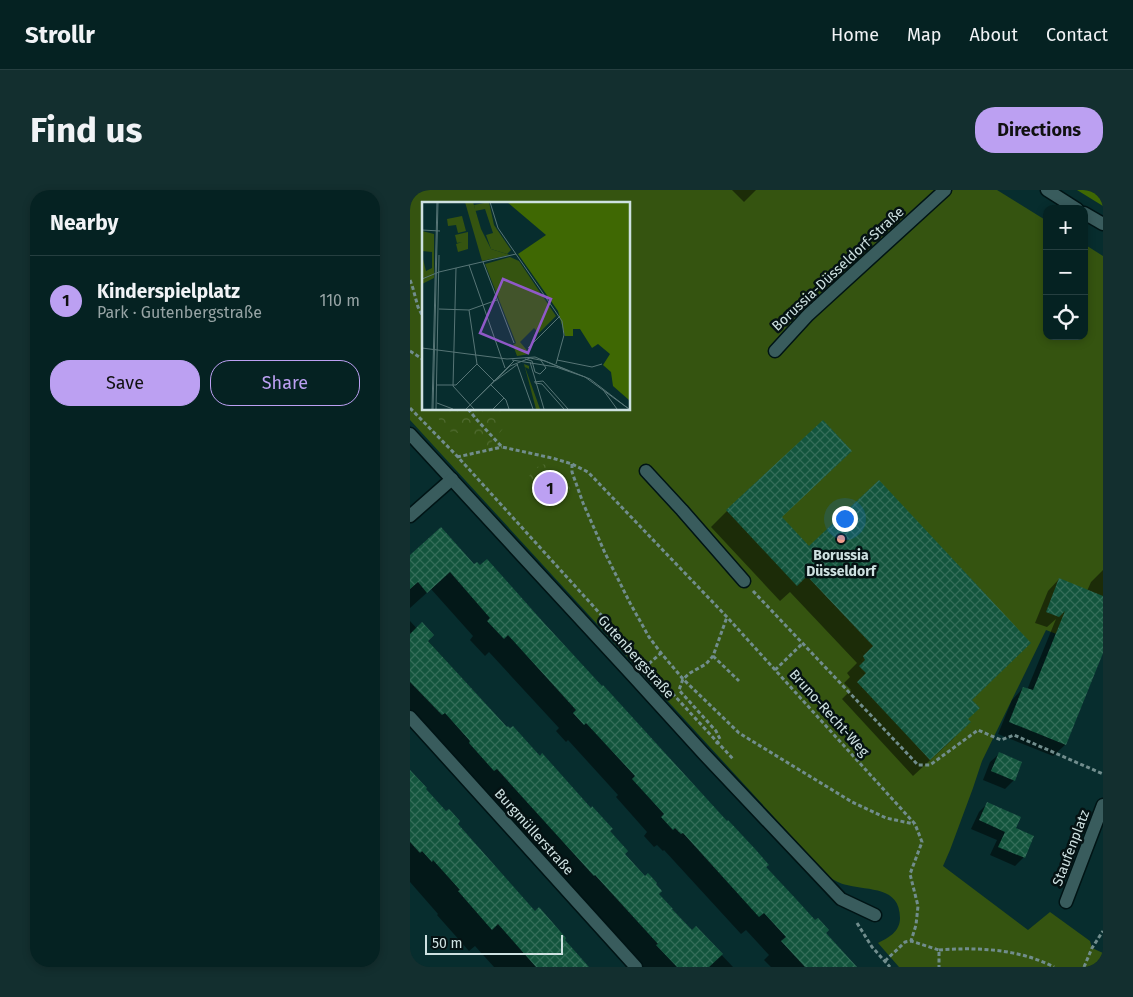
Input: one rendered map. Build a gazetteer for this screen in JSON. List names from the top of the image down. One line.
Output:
{"streets":{"street":["Borussia-Düsseldorf-Straße","Gutenbergstraße","Burgmüllerstraße","Staufenplatz"],"path":["Bruno-Recht-Weg"]},"crossings":[["Gutenbergstraße","Bruno-Recht-Weg"]],"places":["Borussia Düsseldorf"],"scale_bar":"50 m","page":{"header":"Strollr","nav":["Home","Map","About","Contact"],"buttons":["Directions",["Save","Share"]],"title":"Find us","heading":"Nearby","map_buttons":["+","−"],"list":[{"mark":"1","name":"Kinderspielplatz","note":"Park · Gutenbergstraße","value":"110 m"}],"pins":"1","scale":"50 m"}}
